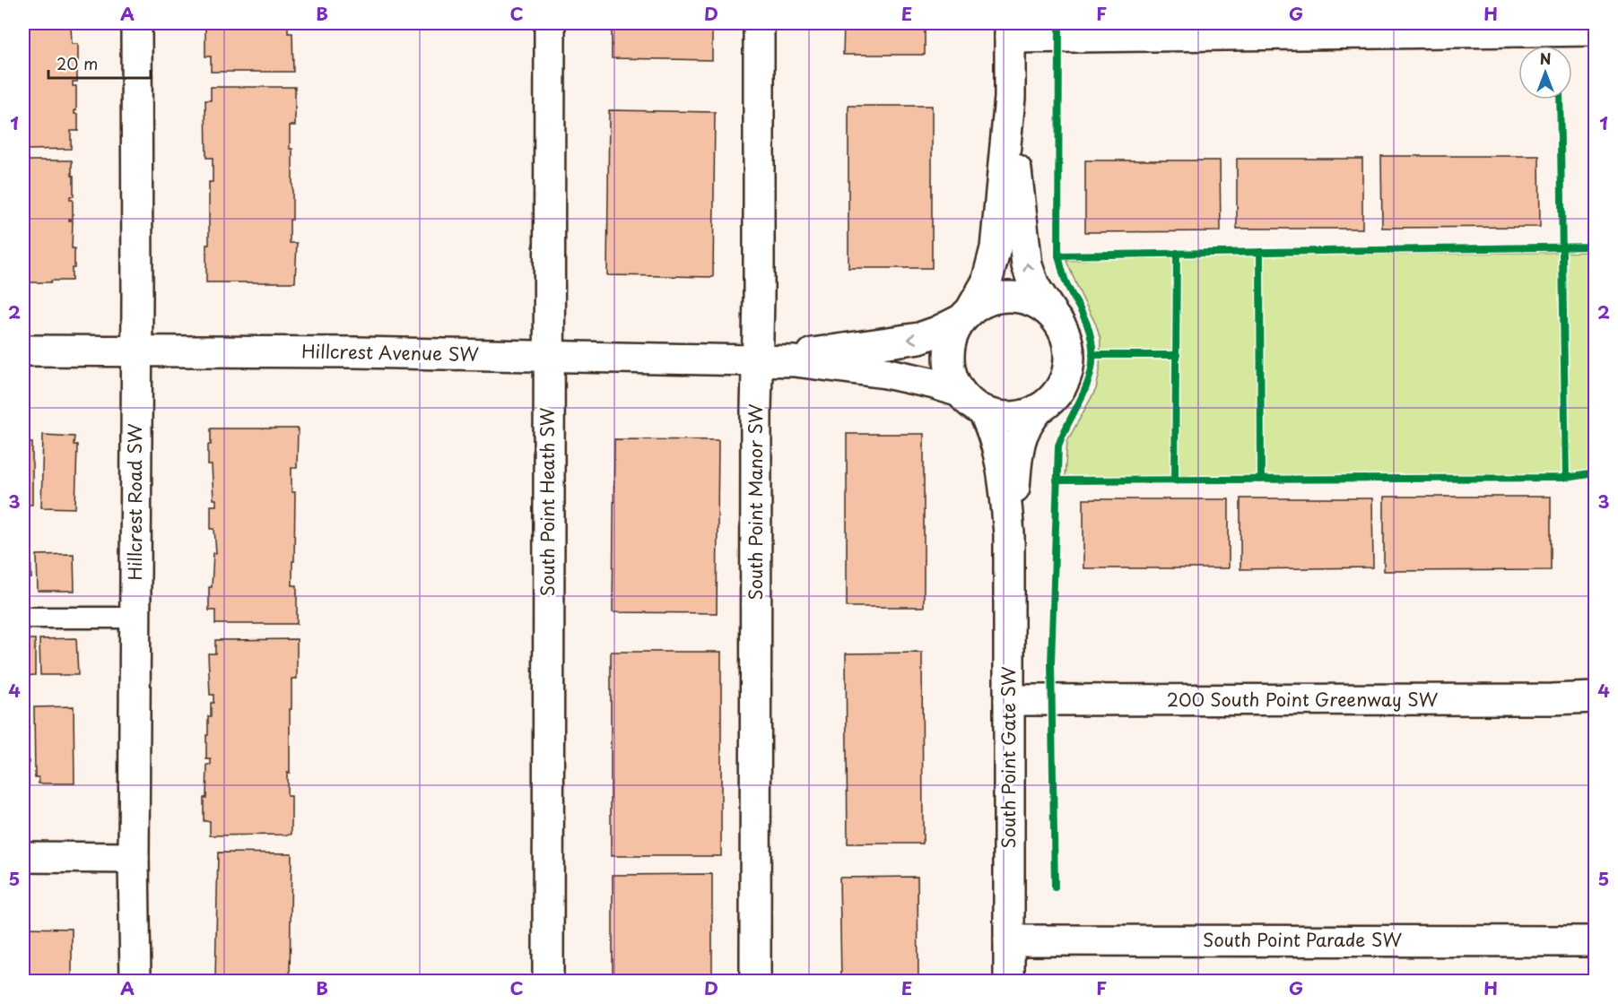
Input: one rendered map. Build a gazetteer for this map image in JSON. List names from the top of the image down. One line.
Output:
{"streets":{"street":["Hillcrest Avenue SW","Hillcrest Road SW","South Point Heath SW","South Point Manor SW","200 South Point Greenway SW","South Point Gate SW","South Point Parade SW"]},"crossings":[["Hillcrest Avenue SW","Hillcrest Road SW"],["Hillcrest Avenue SW","South Point Heath SW"],["Hillcrest Avenue SW","South Point Manor SW"],["Hillcrest Avenue SW","South Point Gate SW"],["200 South Point Greenway SW","South Point Gate SW"],["South Point Gate SW","South Point Parade SW"]],"scale_bar":"20 m","north":"top","grid":{"columns":["A","B","C","D","E","F","G","H"],"rows":["1","2","3","4","5"]}}
